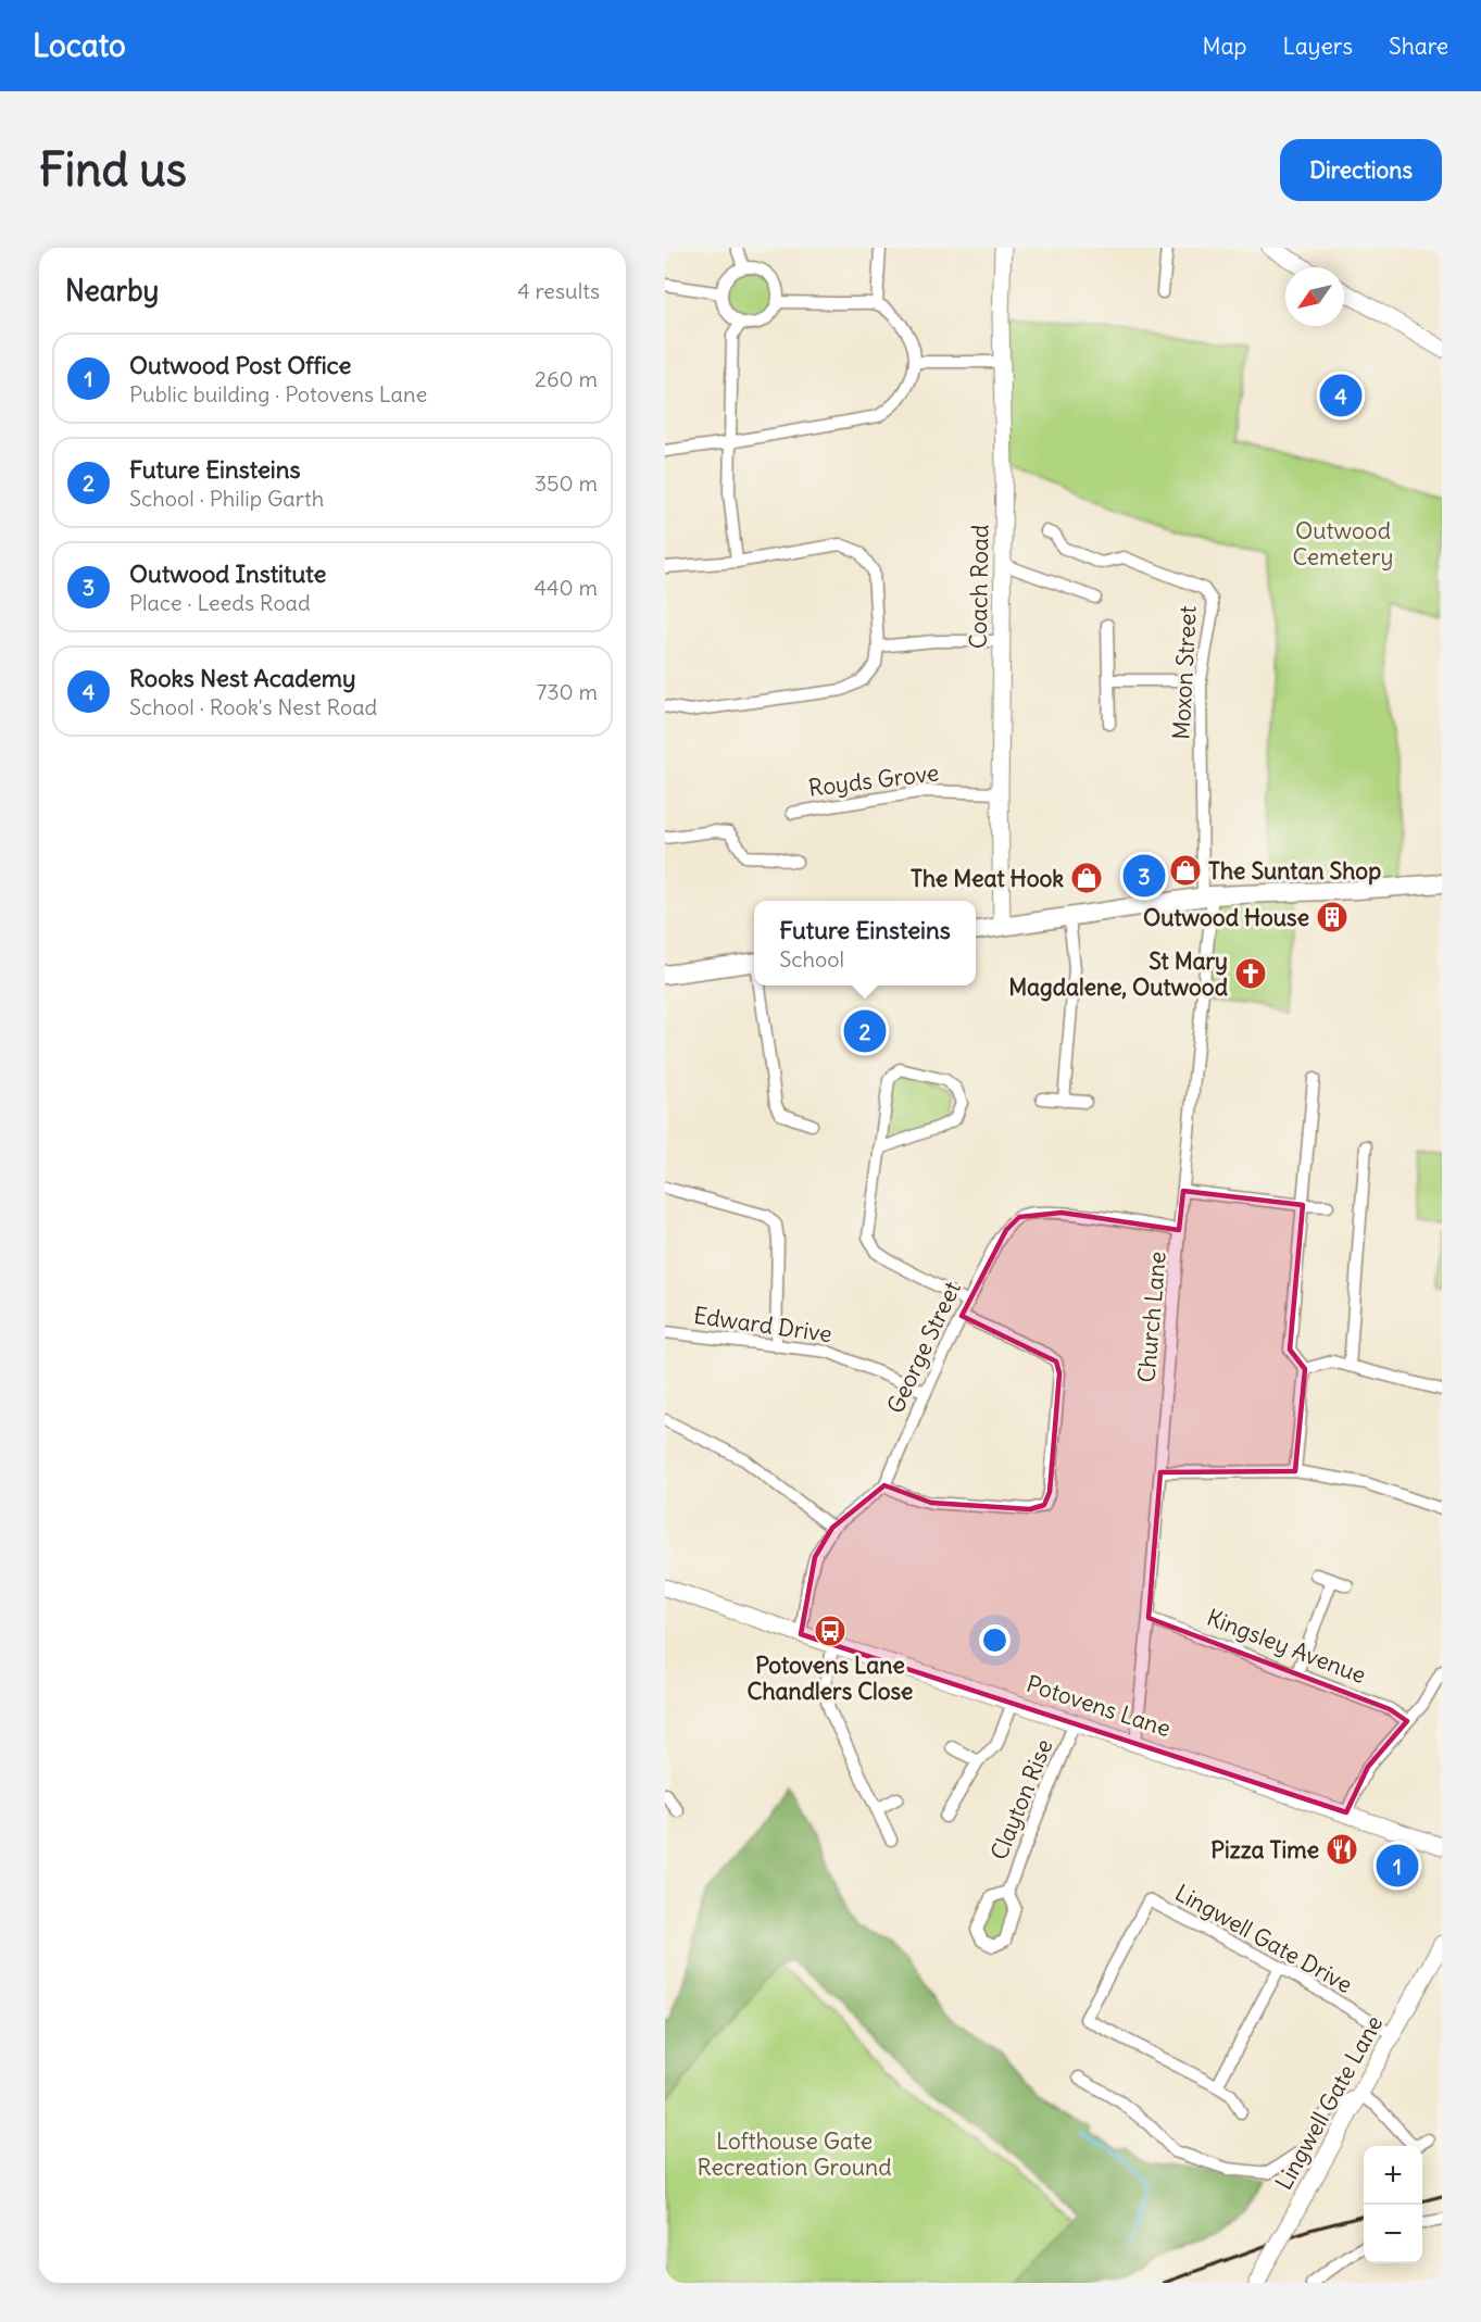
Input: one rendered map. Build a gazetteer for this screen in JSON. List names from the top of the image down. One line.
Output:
{"streets":{"street":["Coach Road","Moxon Street","Royds Grove","Church Lane","Edward Drive","George Street","Kingsley Avenue","Potovens Lane","Clayton Rise","Lingwell Gate Drive","Lingwell Gate Lane"]},"crossings":[["Coach Road","Royds Grove"],["Moxon Street","Church Lane"],["Church Lane","George Street"],["Church Lane","Kingsley Avenue"],["Church Lane","Potovens Lane"],["Edward Drive","George Street"],["George Street","Potovens Lane"],["Potovens Lane","Clayton Rise"],["Lingwell Gate Drive","Lingwell Gate Lane"]],"parks":["Outwood Cemetery","Lofthouse Gate Recreation Ground"],"places":{"shop":["The Suntan Shop","The Meat Hook"],"building":["Outwood House"],"church":["St Mary Magdalene, Outwood"],"bus stop":["Potovens Lane Chandlers Close"],"restaurant":["Pizza Time"]},"north":"bottom left","page":{"header":"Locato","nav":["Map","Layers","Share"],"buttons":"Directions","title":"Find us","heading":["Nearby","4 results"],"list":[{"mark":"1","name":"Outwood Post Office","note":"Public building · Potovens Lane","value":"260 m"},{"mark":"2","name":"Future Einsteins","note":"School · Philip Garth","value":"350 m"},{"mark":"3","name":"Outwood Institute","note":"Place · Leeds Road","value":"440 m"},{"mark":"4","name":"Rooks Nest Academy","note":"School · Rook's Nest Road","value":"730 m"}],"pins":["4","3","2","1"],"popup":["Future Einsteins","School"],"map_buttons":["+","−"]}}
